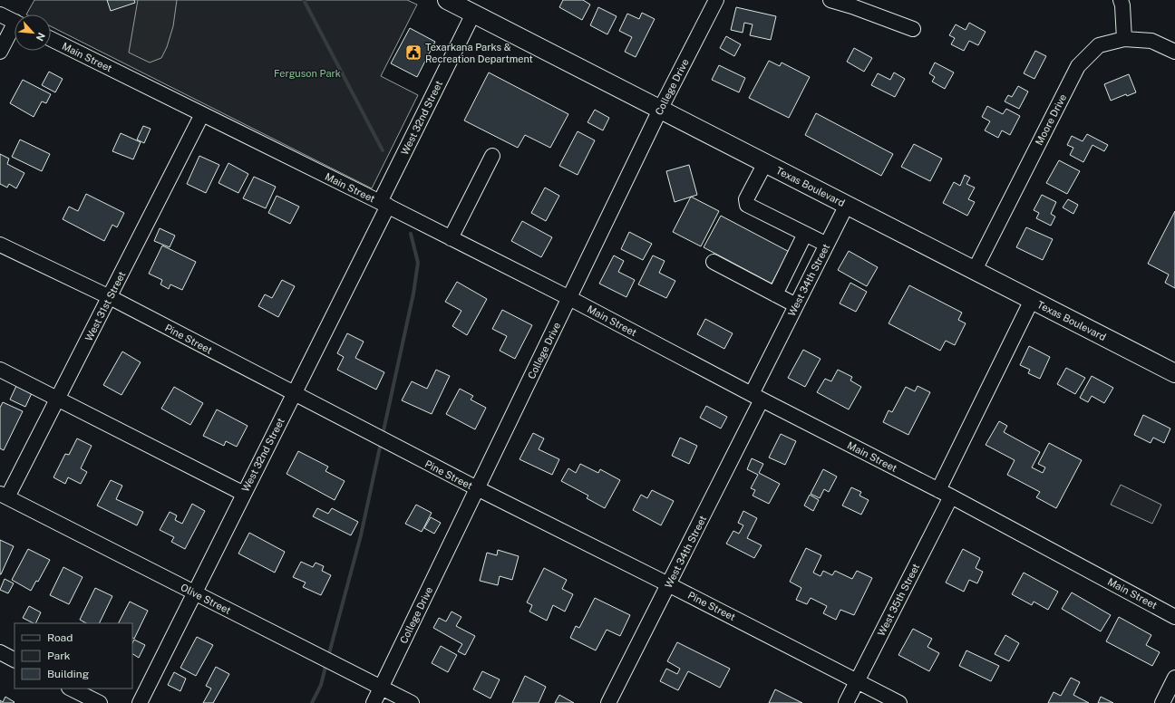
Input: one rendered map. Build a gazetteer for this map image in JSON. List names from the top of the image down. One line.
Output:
{"streets":{"main road":["Texas Boulevard"],"street":["Main Street","College Drive","West 32nd Street","Moore Drive","West 34th Street","West 31st Street","Pine Street","Olive Street","West 35th Street"]},"crossings":[["Main Street","College Drive"],["Main Street","West 32nd Street"],["Main Street","West 34th Street"],["Main Street","West 31st Street"],["Main Street","West 35th Street"],["College Drive","Texas Boulevard"],["College Drive","Pine Street"],["College Drive","Olive Street"],["West 32nd Street","Texas Boulevard"],["West 32nd Street","Pine Street"],["West 32nd Street","Olive Street"],["Moore Drive","Texas Boulevard"],["Texas Boulevard","West 34th Street"],["Texas Boulevard","West 35th Street"],["West 34th Street","Pine Street"],["West 31st Street","Pine Street"],["West 31st Street","Olive Street"],["Pine Street","West 35th Street"]],"parks":["Ferguson Park"],"places":{"public building":["Texarkana Parks & Recreation Department"]},"legend":["Road","Park","Building"],"north":"bottom right"}
